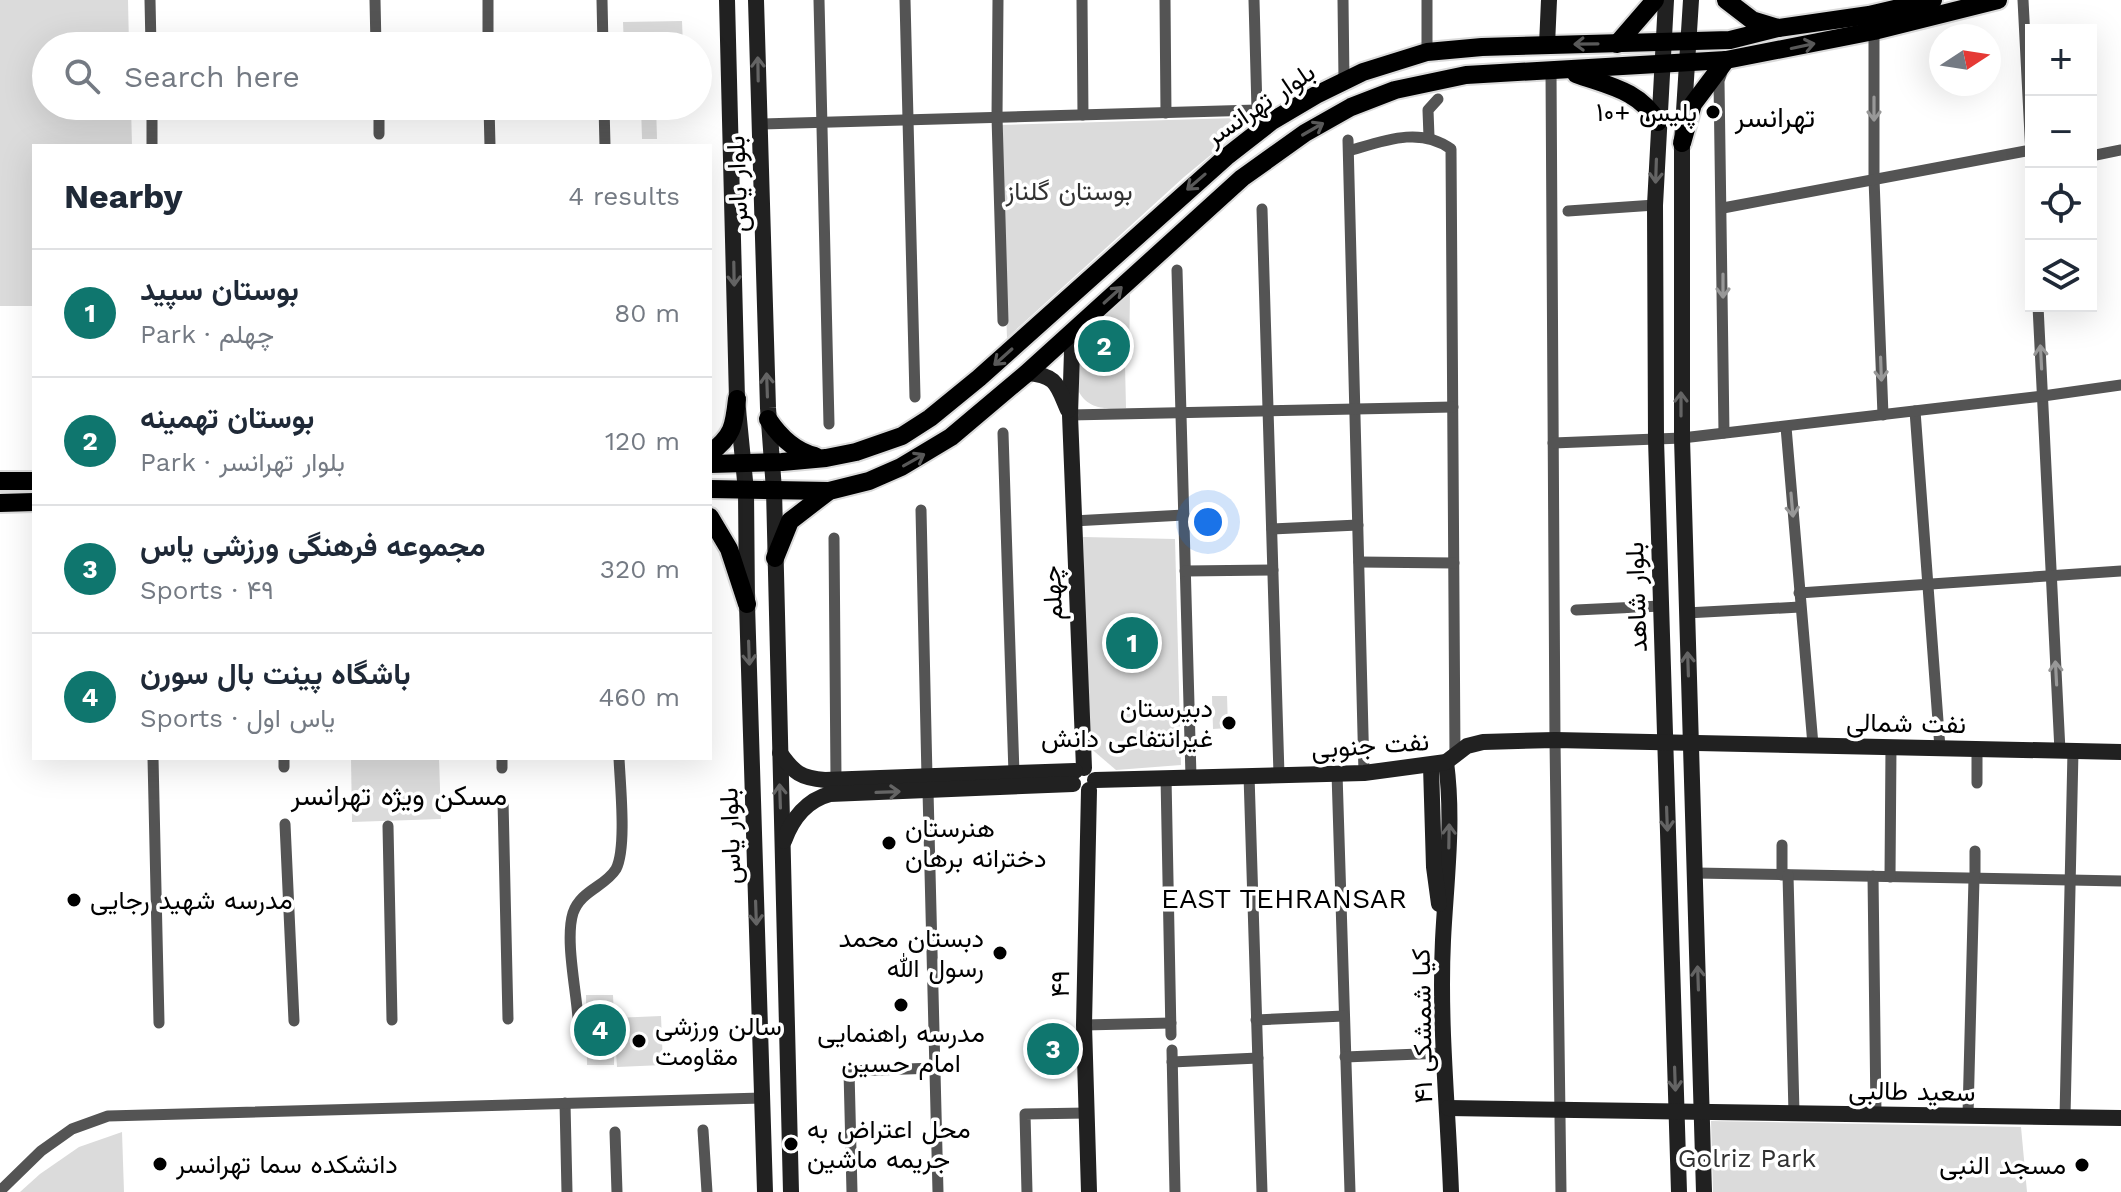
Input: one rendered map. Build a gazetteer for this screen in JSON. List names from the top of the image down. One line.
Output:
{"streets":{"main road":["بلوار تهرانسر","بلوار یاس","چهلم","بلوار شاهد","نفت شمالی","نفت جنوبی","۴۹","۴۱ کیا شمشکی","سعید طالبی"]},"crossings":[["بلوار تهرانسر","بلوار یاس"],["بلوار تهرانسر","چهلم"],["بلوار تهرانسر","بلوار شاهد"],["چهلم","نفت جنوبی"],["چهلم","۴۹"],["بلوار شاهد","نفت شمالی"],["بلوار شاهد","نفت جنوبی"],["بلوار شاهد","سعید طالبی"],["نفت شمالی","نفت جنوبی"],["نفت جنوبی","۴۹"],["نفت جنوبی","۴۱ کیا شمشکی"],["۴۱ کیا شمشکی","سعید طالبی"]],"districts":["تهرانسر","مسکن ویژه تهرانسر","EAST TEHRANSAR"],"parks":["بوستان گلناز","Golriz Park"],"places":["پلیس +۱۰","دبیرستان غیرانتفاعی دانش","هنرستان دخترانه برهان","مدرسه شهید رجایی","دبستان محمد رسول الله","مدرسه راهنمایی امام حسین","سالن ورزشی مقاومت","محل اعتراض به جریمه ماشین","دانشکده سما تهرانسر","مسجد النبی"],"north":"right","page":{"map_buttons":["+","−"],"search":"Search here","heading":["Nearby","4 results"],"list":[{"mark":"1","name":"بوستان سپید","note":"Park · چهلم","value":"80 m"},{"mark":"2","name":"بوستان تهمینه","note":"Park · بلوار تهرانسر","value":"120 m"},{"mark":"3","name":"مجموعه فرهنگی ورزشی یاس","note":"Sports · ۴۹","value":"320 m"},{"mark":"4","name":"باشگاه پینت بال سورن","note":"Sports · یاس اول","value":"460 m"}],"pins":["2","1","4","3"]}}
